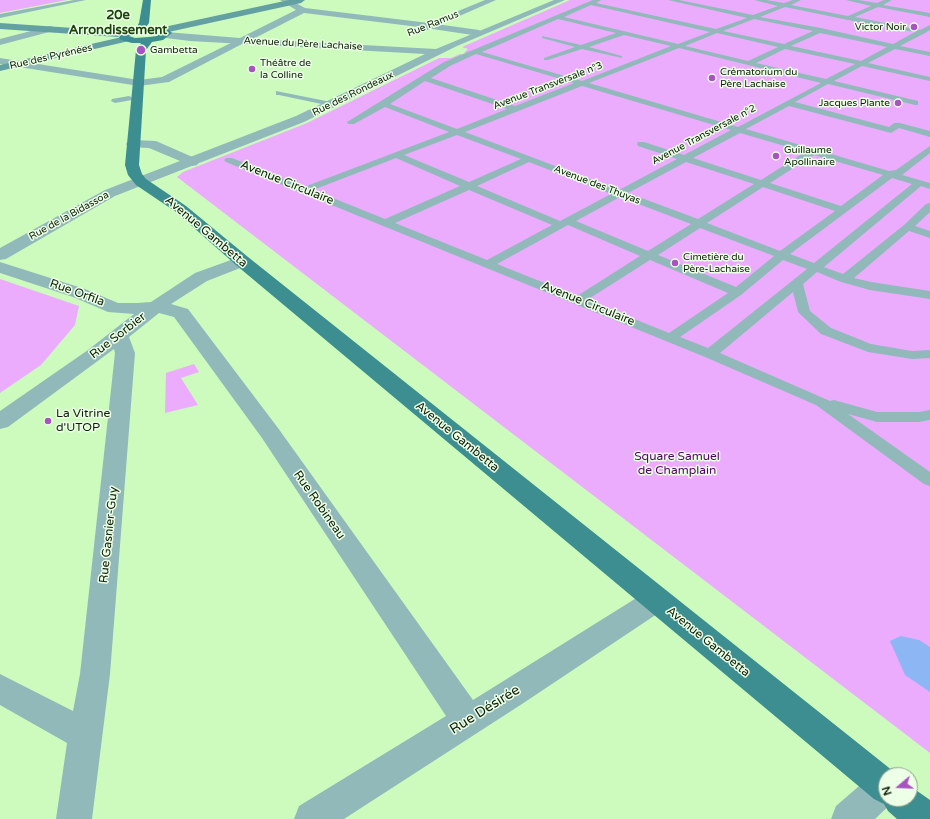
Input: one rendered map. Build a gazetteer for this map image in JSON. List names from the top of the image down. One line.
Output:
{"streets":{"main road":["Rue des Pyrénées","Avenue Gambetta"],"street":["Rue Ramus","Avenue du Père Lachaise","Rue des Rondeaux","Rue de la Bidassoa","Rue Orfila","Rue Sorbier","Rue Robineau","Rue Gasnier-Guy","Rue Désirée"],"lane":["Avenue Transversale n°3","Avenue Transversale n°2","Avenue Circulaire","Avenue des Thuyas"]},"crossings":[["Rue Ramus","Avenue du Père Lachaise"],["Avenue du Père Lachaise","Rue des Rondeaux"],["Avenue Transversale n°3","Avenue Circulaire"],["Avenue Transversale n°3","Avenue des Thuyas"],["Rue des Rondeaux","Rue de la Bidassoa"],["Rue des Rondeaux","Avenue Gambetta"],["Avenue Transversale n°2","Avenue Circulaire"],["Avenue Transversale n°2","Avenue des Thuyas"],["Rue de la Bidassoa","Avenue Gambetta"],["Avenue Gambetta","Rue Sorbier"],["Avenue Gambetta","Rue Désirée"],["Rue Orfila","Rue Sorbier"],["Rue Orfila","Rue Robineau"],["Rue Sorbier","Rue Robineau"],["Rue Sorbier","Rue Gasnier-Guy"],["Rue Robineau","Rue Désirée"]],"districts":["20e Arrondissement"],"parks":["Square Samuel de Champlain"],"places":["Victor Noir","Gambetta","Théâtre de la Colline","Crématorium du Père Lachaise","Jacques Plante","Guillaume Apollinaire","Cimetière du Père-Lachaise","La Vitrine d'UTOP"],"north":"left"}
